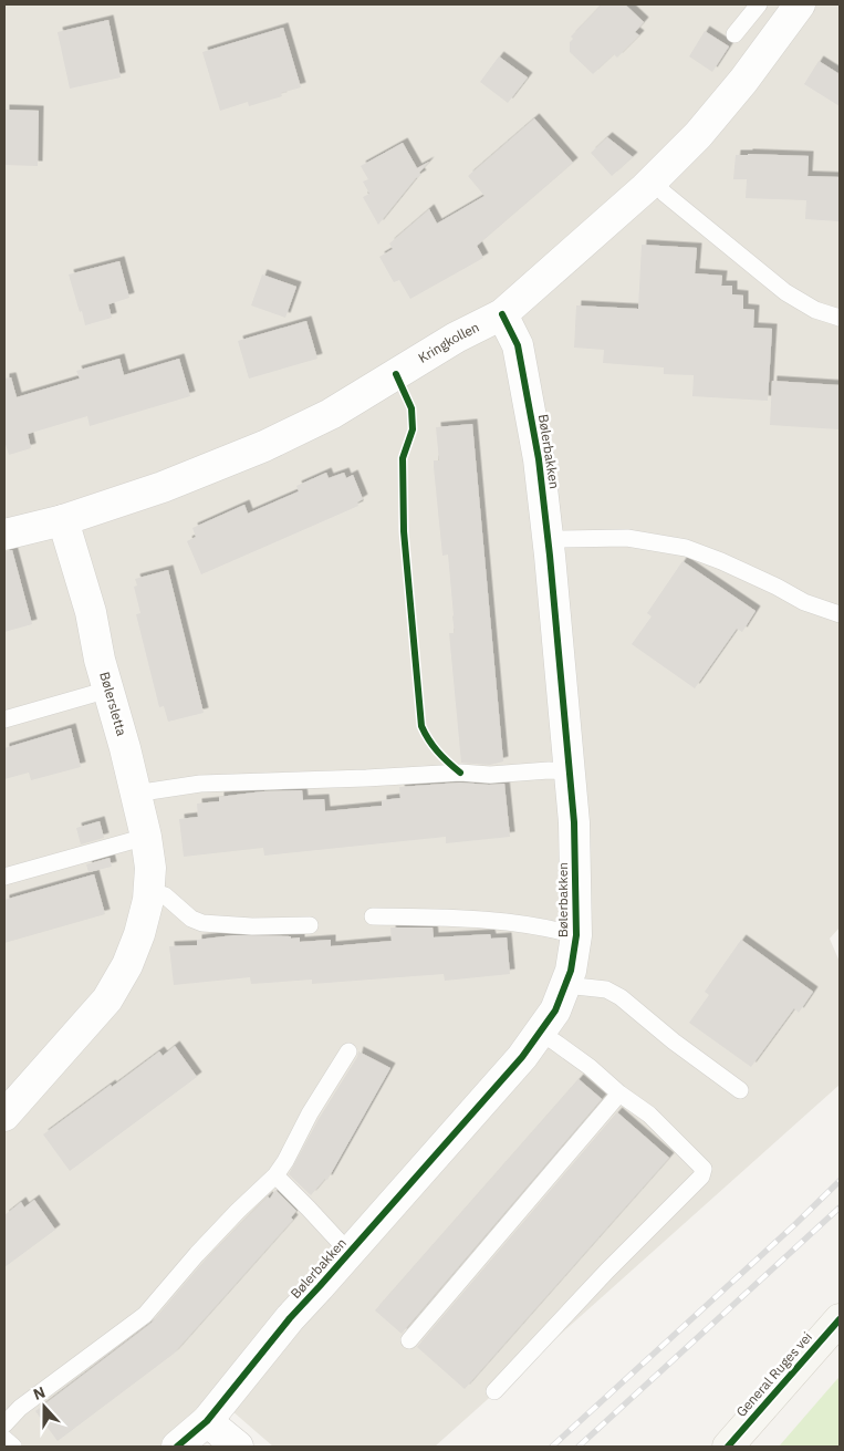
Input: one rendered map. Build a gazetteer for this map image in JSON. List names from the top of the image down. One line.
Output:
{"streets":{"main road":["General Ruges vei"],"street":["Kringkollen","Bølerbakken","Bølersletta"]},"crossings":[["Kringkollen","Bølerbakken"],["Kringkollen","Bølersletta"]],"north":"top"}
